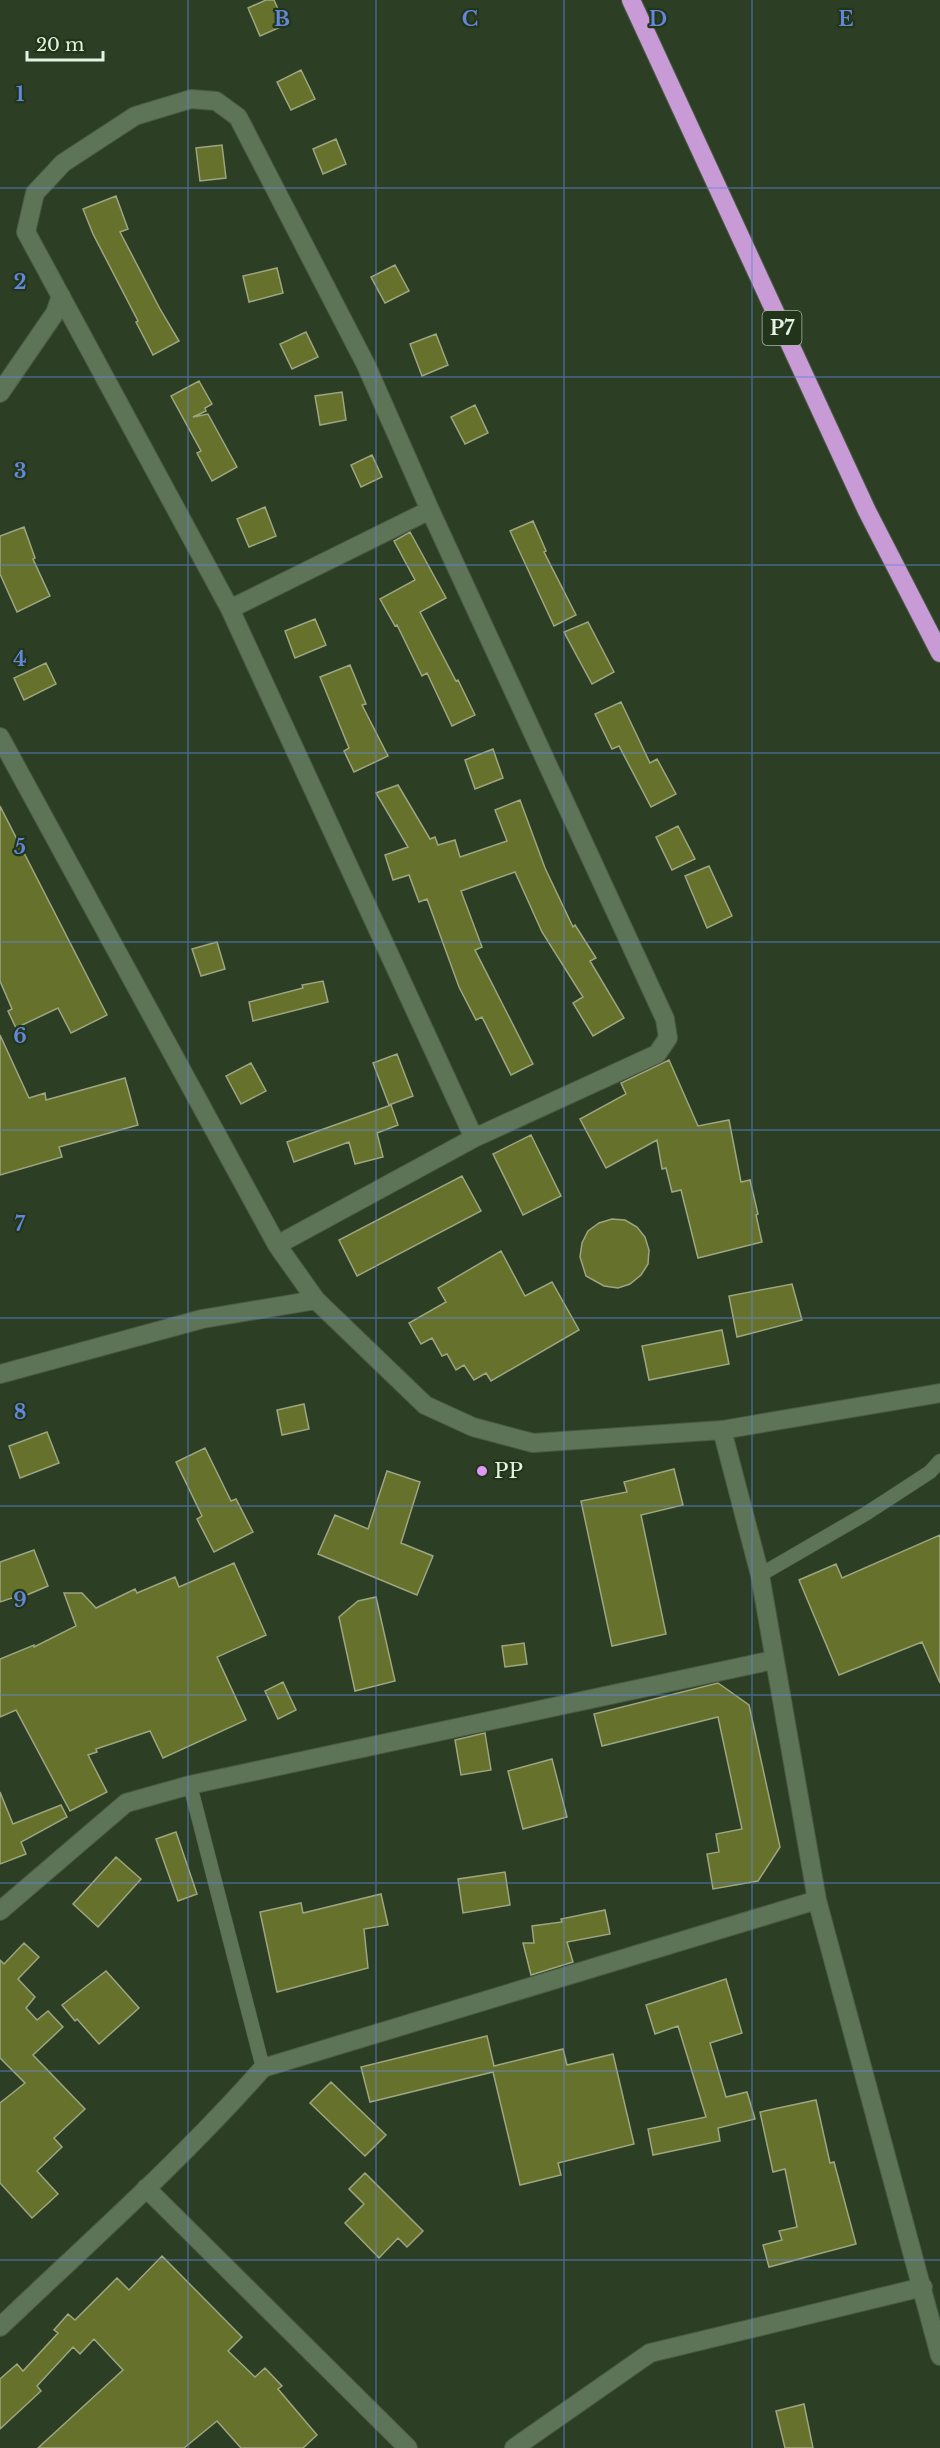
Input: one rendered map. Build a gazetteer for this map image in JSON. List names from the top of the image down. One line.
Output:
{"streets":{"highway":["P7"]},"places":["PP"],"scale_bar":"20 m","grid":{"columns":["B","C","D","E"],"rows":["1","2","3","4","5","6","7","8","9"]}}
